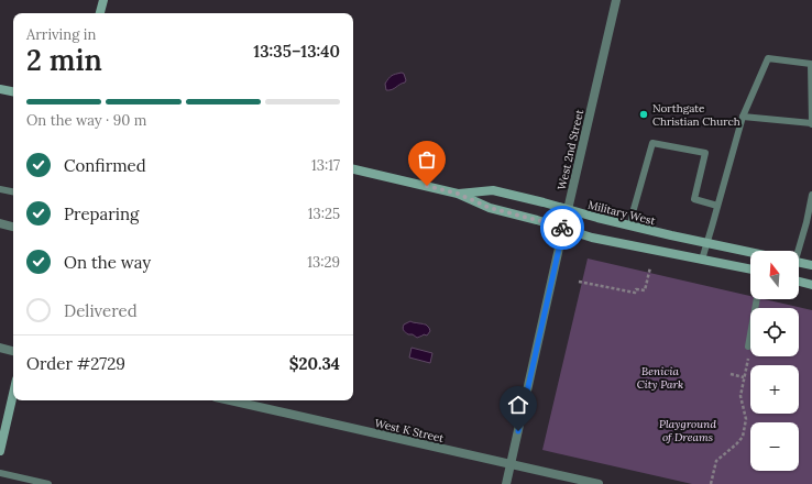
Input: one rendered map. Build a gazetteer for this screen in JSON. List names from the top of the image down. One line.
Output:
{"streets":{"main road":["Military West"],"street":["West 2nd Street","West K Street"]},"crossings":[["West 2nd Street","Military West"],["West 2nd Street","West K Street"]],"parks":["Benicia City Park","Playground of Dreams"],"places":["Northgate Christian Church"],"north":"top","page":{"heading":["2 min","Arriving in","13:35–13:40"],"panel":["Order #2729","$20.34"],"bar":"On the way · 90 m","list":[["Confirmed","13:17"],["Preparing","13:25"],["On the way","13:29"],"Delivered"],"map_buttons":["+","−"]}}
